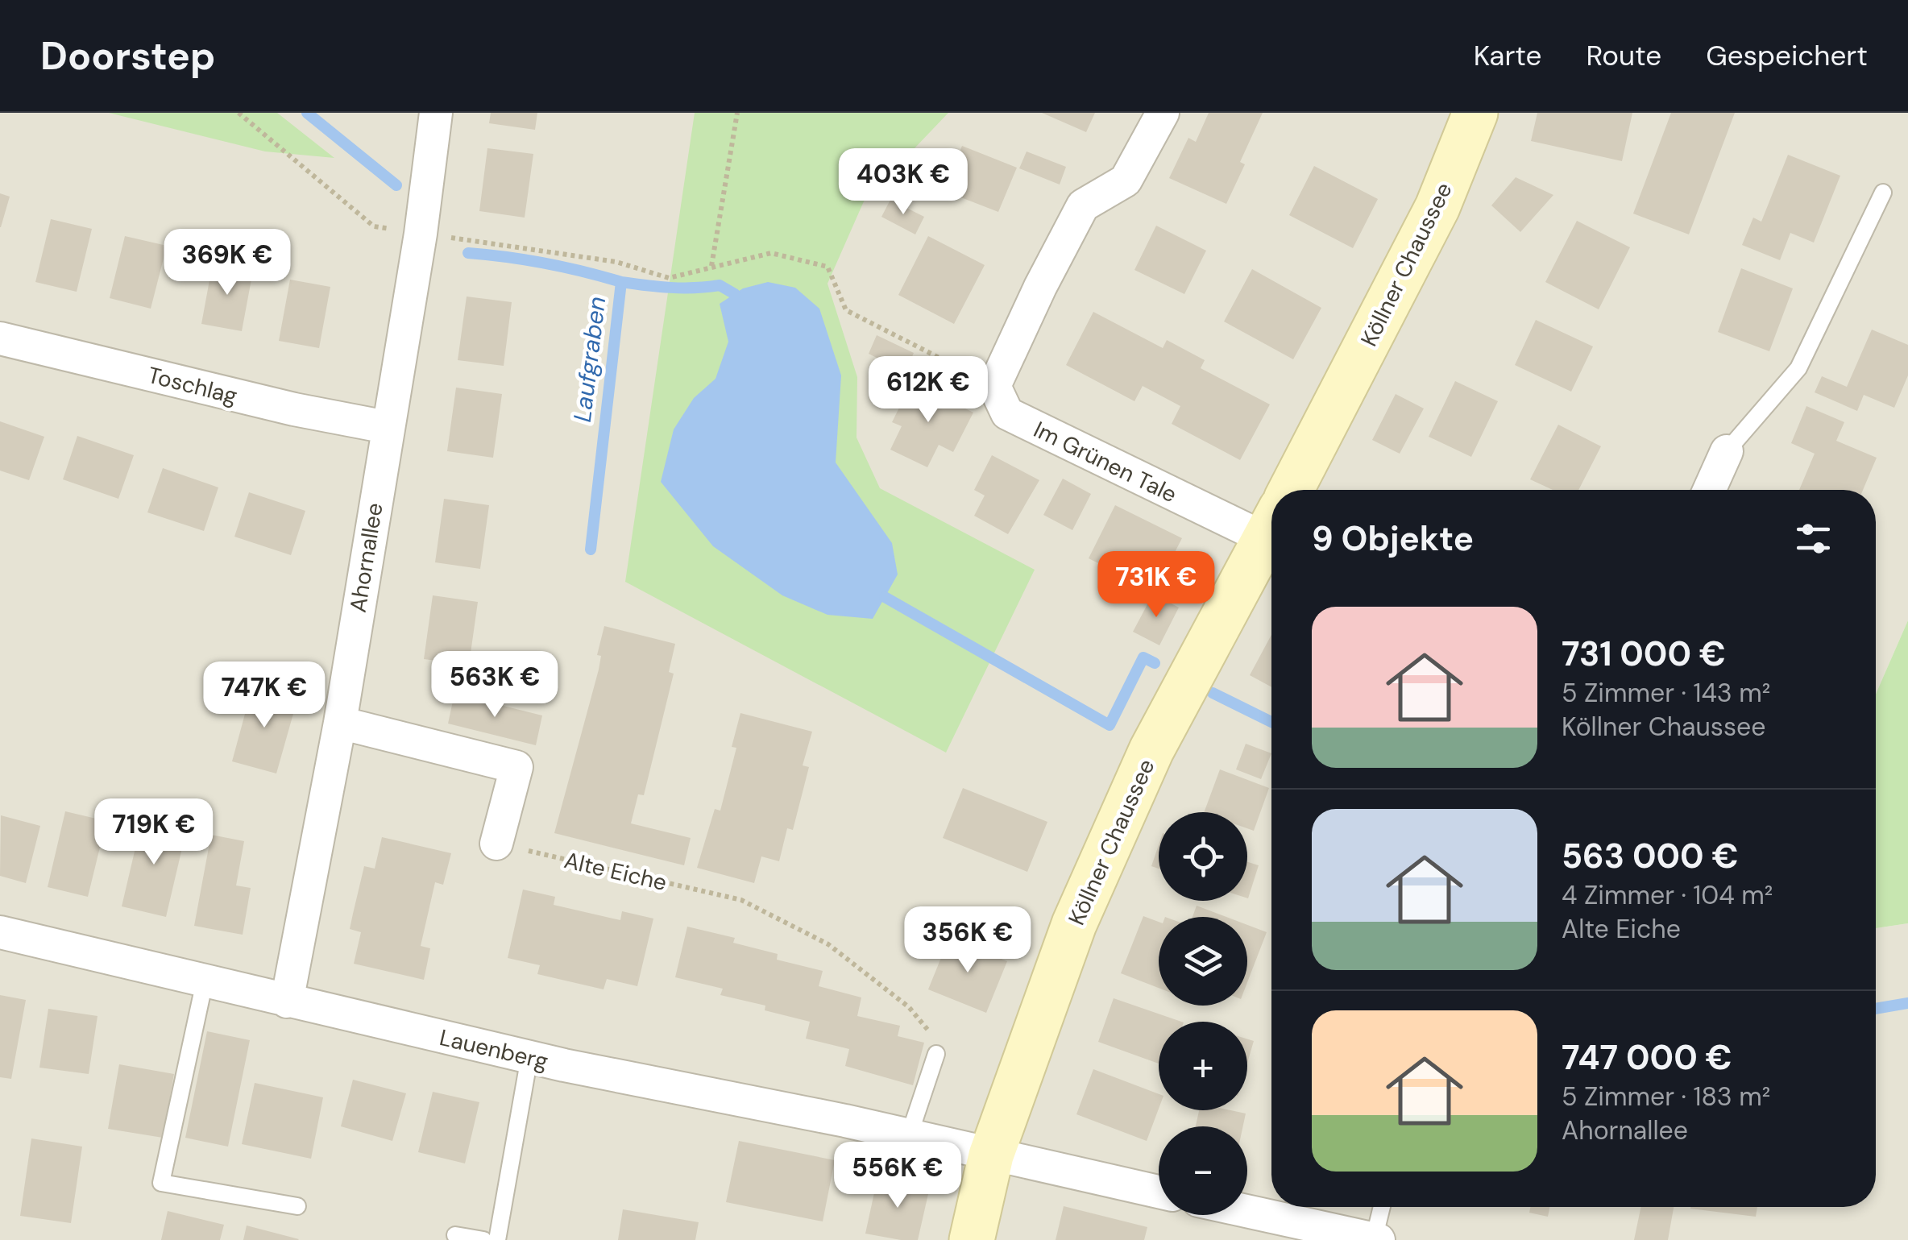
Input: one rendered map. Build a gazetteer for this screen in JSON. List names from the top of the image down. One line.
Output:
{"streets":{"street":["Köllner Chaussee","Toschlag","Im Grünen Tale","Ahornallee","Lauenberg"],"path":["Alte Eiche"]},"crossings":[["Köllner Chaussee","Lauenberg"],["Toschlag","Ahornallee"],["Ahornallee","Lauenberg"]],"water":["Laufgraben"],"page":{"header":"Doorstep","nav":["Karte","Route","Gespeichert"],"price":["403K €","369K €","612K €","731K €","563K €","747K €","719K €","356K €","556K €"],"heading":"9 Objekte","list":[{"name":"731 000 €","note":"5 Zimmer · 143 m² · Köllner Chaussee"},{"name":"563 000 €","note":"4 Zimmer · 104 m² · Alte Eiche"},{"name":"747 000 €","note":"5 Zimmer · 183 m² · Ahornallee"}],"map_buttons":["+","−"]}}
